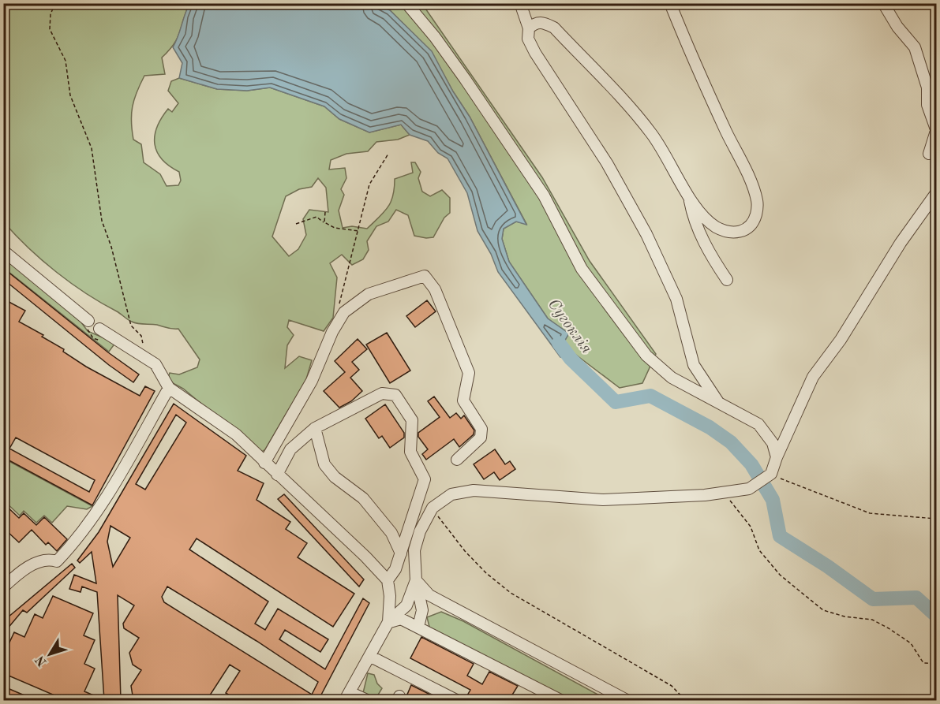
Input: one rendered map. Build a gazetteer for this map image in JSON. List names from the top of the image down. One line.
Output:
{"water":["Сугоклія"],"north":"bottom left"}
